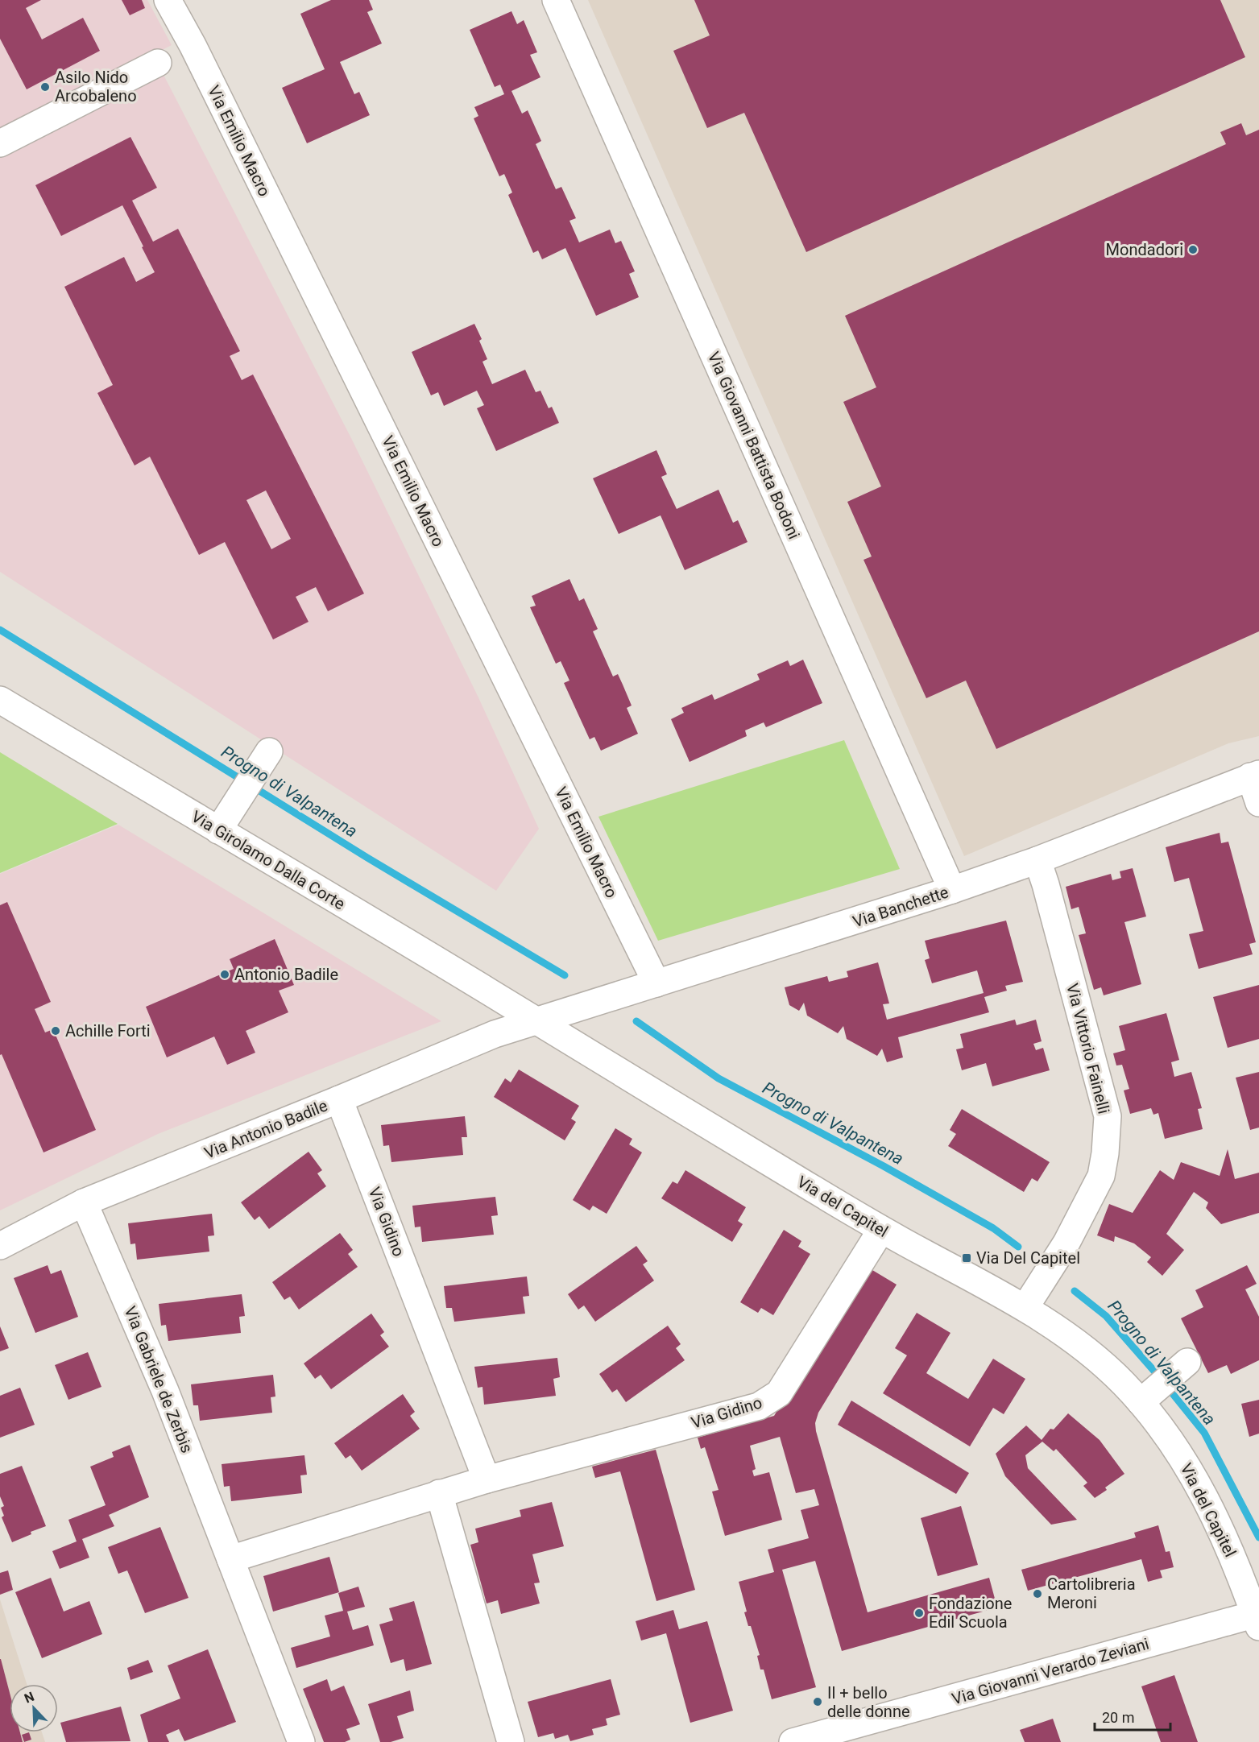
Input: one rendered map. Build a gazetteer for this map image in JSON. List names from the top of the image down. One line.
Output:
{"streets":{"street":["Via Emilio Macro","Via Giovanni Battista Bodoni","Via Girolamo Dalla Corte","Via Banchette","Via Vittorio Fainelli","Via Antonio Badile","Via del Capitel","Via Gidino","Via Gabriele de Zerbis","Via Giovanni Verardo Zeviani"]},"crossings":[["Via Emilio Macro","Via Banchette"],["Via Giovanni Battista Bodoni","Via Banchette"],["Via Girolamo Dalla Corte","Via Banchette"],["Via Girolamo Dalla Corte","Via Antonio Badile"],["Via Girolamo Dalla Corte","Via del Capitel"],["Via Banchette","Via Vittorio Fainelli"],["Via Banchette","Via Antonio Badile"],["Via Banchette","Via del Capitel"],["Via Vittorio Fainelli","Via del Capitel"],["Via Antonio Badile","Via del Capitel"],["Via Antonio Badile","Via Gidino"],["Via Antonio Badile","Via Gabriele de Zerbis"],["Via del Capitel","Via Gidino"],["Via del Capitel","Via Giovanni Verardo Zeviani"]],"water":["Progno di Valpantena"],"places":{"other":["Asilo Nido Arcobaleno","Mondadori","Antonio Badile","Achille Forti","Cartolibreria Meroni","Fondazione Edil Scuola","Il + bello delle donne"],"transit":["Via Del Capitel"]},"scale_bar":"20 m","north":"top left"}
